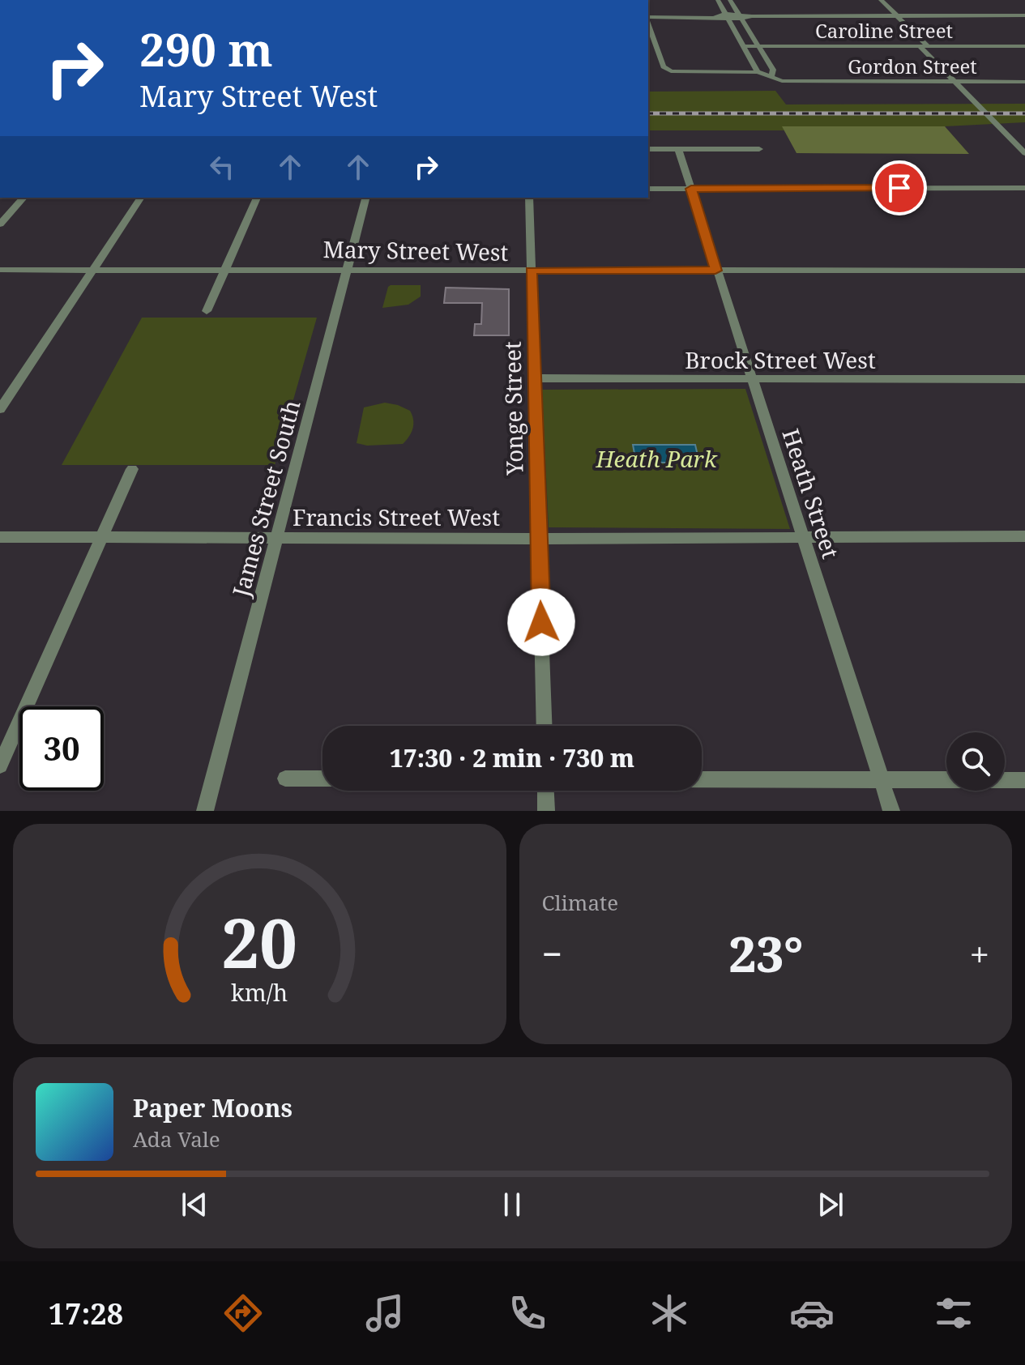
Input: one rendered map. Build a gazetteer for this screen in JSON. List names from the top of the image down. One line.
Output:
{"streets":{"street":["Caroline Street","Gordon Street","Mary Street West","Brock Street West","Yonge Street","Heath Street","James Street South","Francis Street West"]},"crossings":[["Mary Street West","Yonge Street"],["Mary Street West","Heath Street"],["Mary Street West","James Street South"],["Brock Street West","Yonge Street"],["Brock Street West","Heath Street"],["Yonge Street","Francis Street West"],["Heath Street","Francis Street West"],["James Street South","Francis Street West"]],"parks":["Heath Park"],"page":{"turn":["290 m","Mary Street West"],"limit":"30","trip":"17:30 · 2 min · 730 m","tile":"Climate","heat":["−","23°","+"],"song":["Paper Moons","Ada Vale"],"tabs":"17:28","gauge":["20","km/h"]}}
